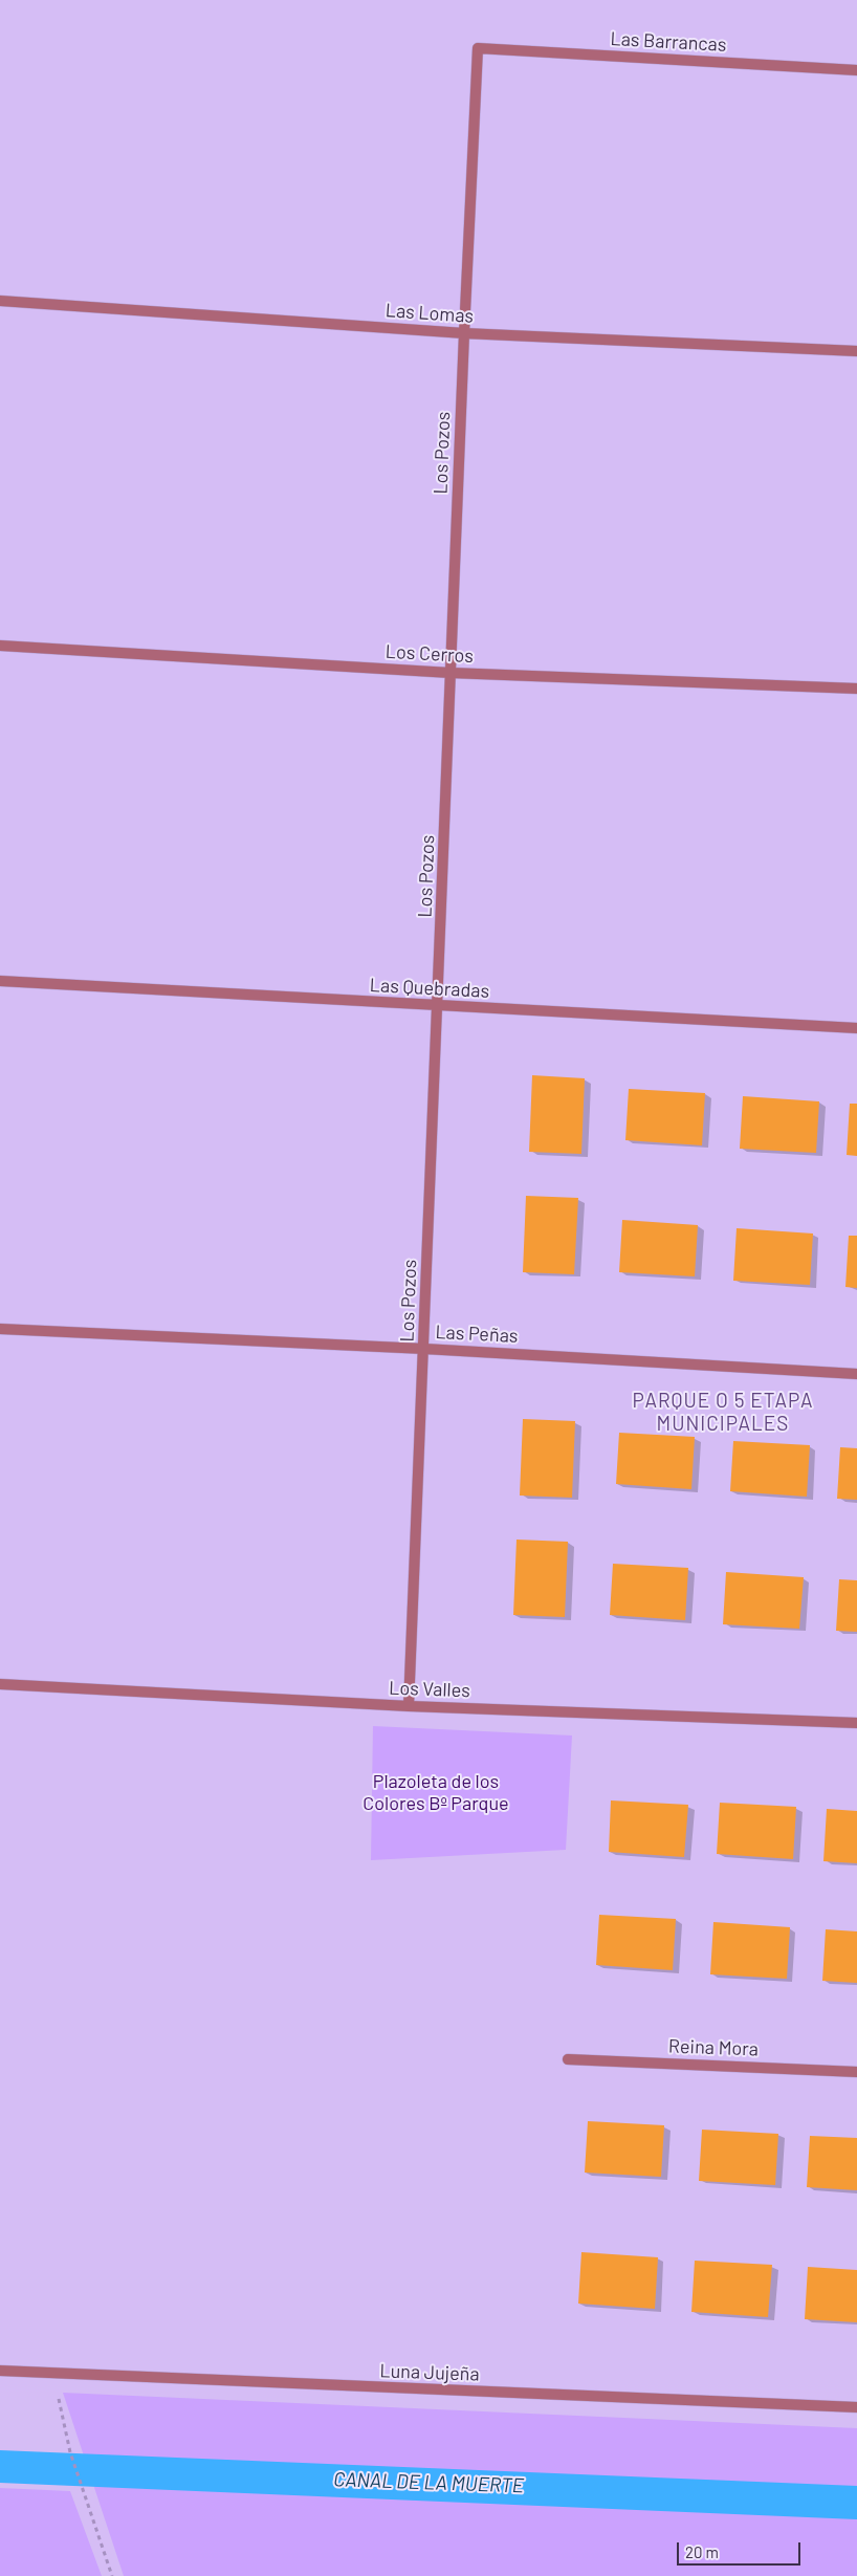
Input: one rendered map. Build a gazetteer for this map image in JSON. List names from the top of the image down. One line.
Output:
{"streets":{"street":["Las Barrancas","Las Lomas","Los Pozos","Los Cerros","Las Quebradas","Las Peñas","Los Valles","Reina Mora","Luna Jujeña"]},"crossings":[["Las Barrancas","Los Pozos"],["Las Lomas","Los Pozos"],["Los Pozos","Los Cerros"],["Los Pozos","Las Quebradas"],["Los Pozos","Las Peñas"],["Los Pozos","Los Valles"]],"districts":["PARQUE O 5 ETAPA MUNICIPALES"],"water":["CANAL DE LA MUERTE"],"parks":["Plazoleta de los Colores Bº Parque"],"scale_bar":"20 m"}
